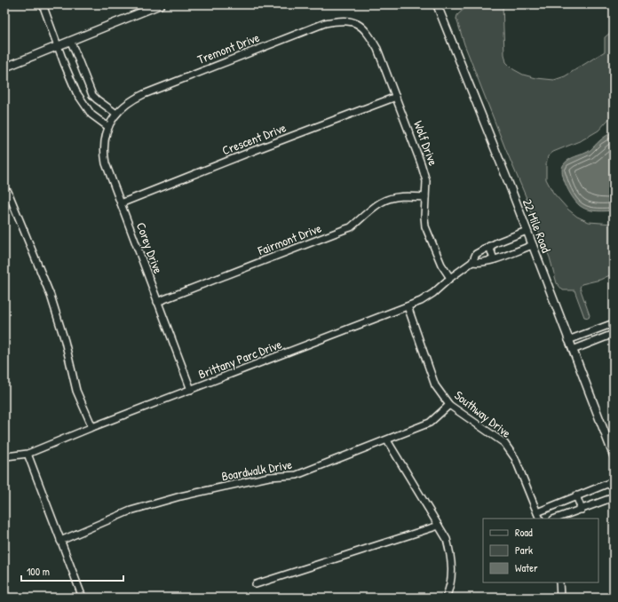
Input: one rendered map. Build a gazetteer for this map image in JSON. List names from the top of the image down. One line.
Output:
{"streets":{"street":["Tremont Drive","Crescent Drive","Wolf Drive","22 Mile Road","Fairmont Drive","Corey Drive","Brittany Parc Drive","Southway Drive","Boardwalk Drive"]},"crossings":[["Tremont Drive","Wolf Drive"],["Tremont Drive","Corey Drive"],["Crescent Drive","Wolf Drive"],["Crescent Drive","Corey Drive"],["Wolf Drive","Fairmont Drive"],["Wolf Drive","Brittany Parc Drive"],["22 Mile Road","Brittany Parc Drive"],["Fairmont Drive","Corey Drive"],["Corey Drive","Brittany Parc Drive"],["Brittany Parc Drive","Southway Drive"],["Southway Drive","Boardwalk Drive"]],"legend":["Road","Park","Water"],"scale_bar":"100 m"}
